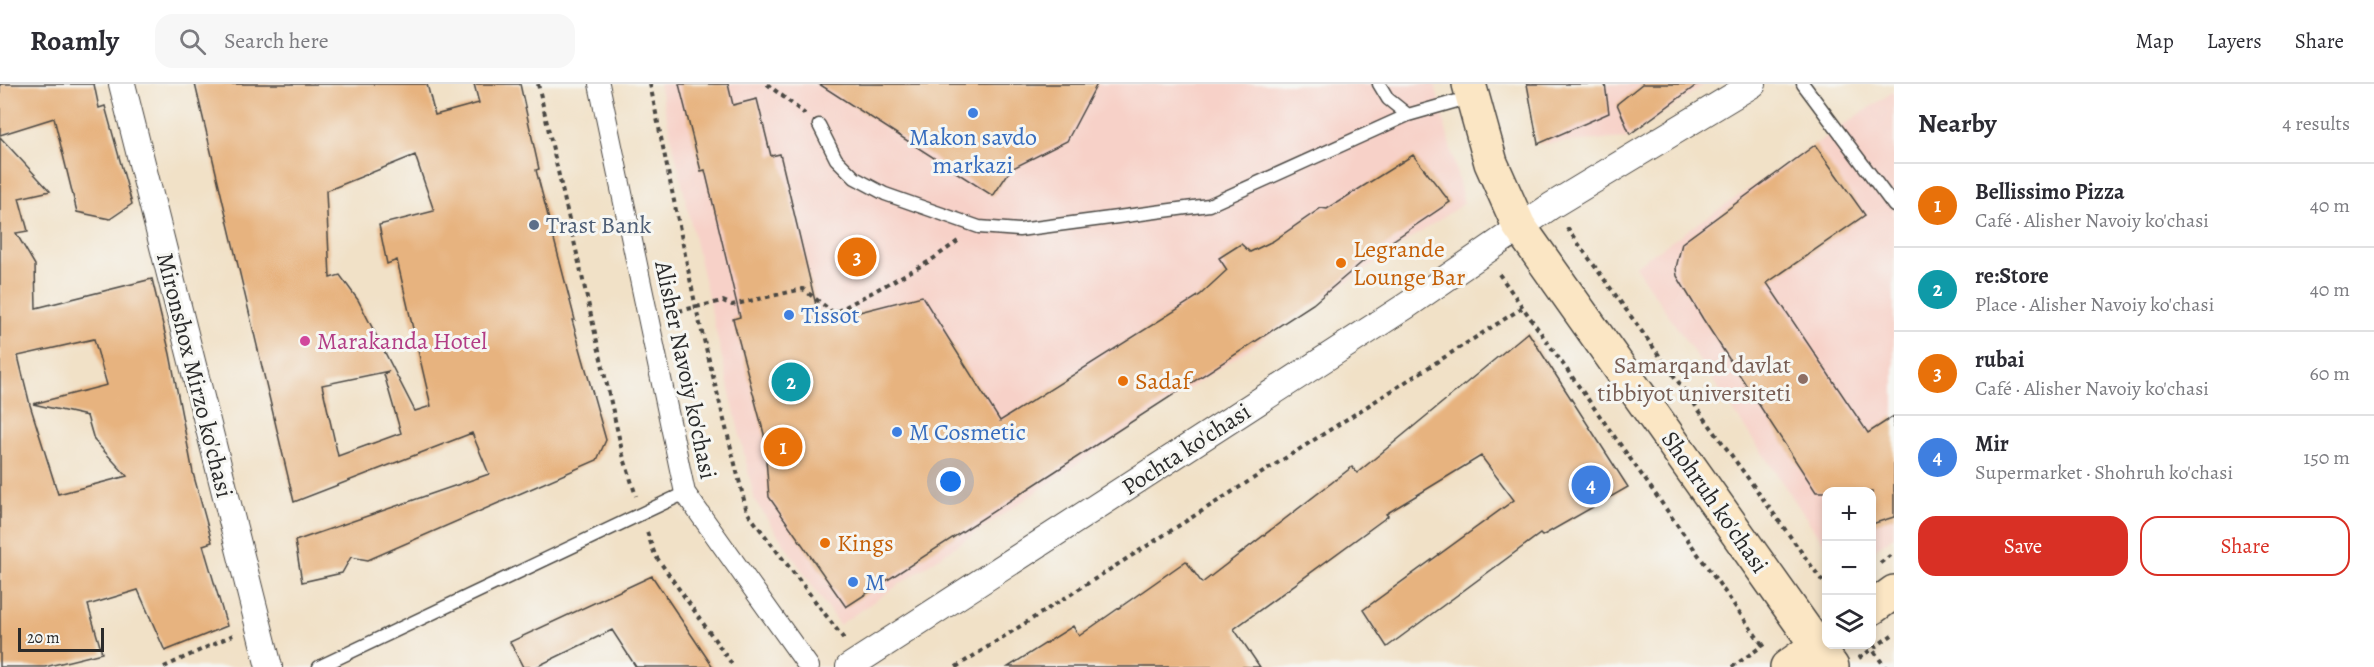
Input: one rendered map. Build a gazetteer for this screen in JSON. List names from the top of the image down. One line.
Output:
{"streets":{"main road":["Shohruh ko'chasi"],"street":["Alisher Navoiy ko'chasi","Mironshox Mirzo ko'chasi","Pochta ko'chasi"]},"crossings":[["Pochta ko'chasi","Shohruh ko'chasi"]],"places":["Makon savdo markazi","Trast Bank","Legrande Lounge Bar","Tissot","Marakanda Hotel","Samarqand davlat tibbiyot universiteti","Sadaf","M Cosmetic","Kings","M"],"scale_bar":"20 m","page":{"header":"Roamly","search":"Search here","nav":["Map","Layers","Share"],"heading":["Nearby","4 results"],"list":[{"mark":"1","name":"Bellissimo Pizza","note":"Café · Alisher Navoiy ko'chasi","value":"40 m"},{"mark":"2","name":"re:Store","note":"Place · Alisher Navoiy ko'chasi","value":"40 m"},{"mark":"3","name":"rubai","note":"Café · Alisher Navoiy ko'chasi","value":"60 m"},{"mark":"4","name":"Mir","note":"Supermarket · Shohruh ko'chasi","value":"150 m"}],"pins":["3","2","1","4"],"map_buttons":["+","−"],"buttons":["Save","Share"],"scale":"20 m"}}
